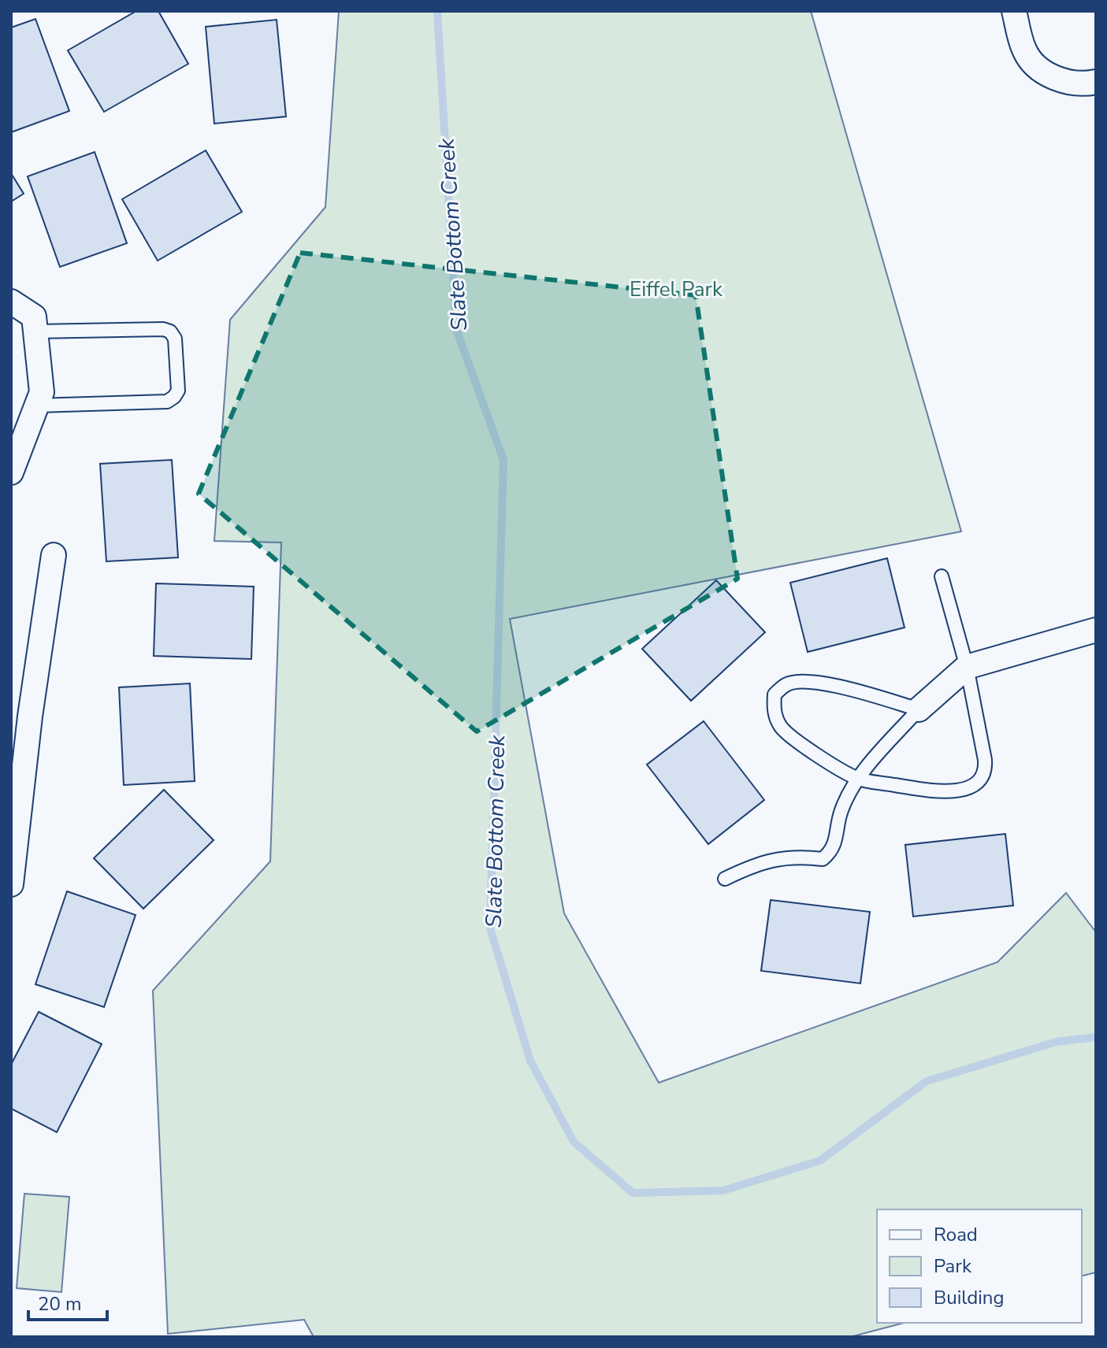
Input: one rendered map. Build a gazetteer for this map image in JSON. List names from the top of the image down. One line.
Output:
{"water":["Slate Bottom Creek"],"parks":["Eiffel Park"],"legend":["Road","Park","Building"],"scale_bar":"20 m"}
